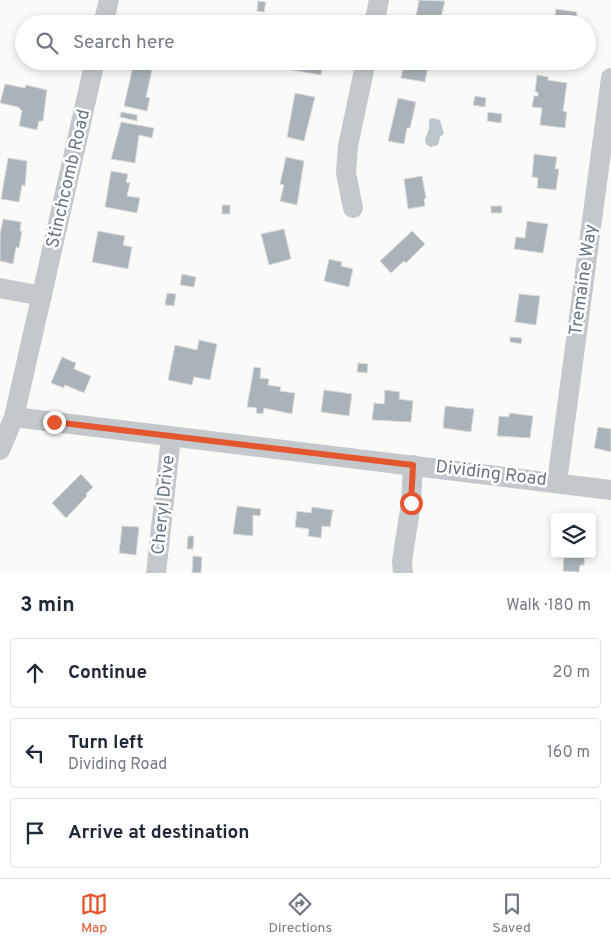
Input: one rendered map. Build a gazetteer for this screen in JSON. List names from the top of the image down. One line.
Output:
{"streets":{"street":["Stinchcomb Road","Tremaine Way","Dividing Road","Cheryl Drive"]},"crossings":[["Stinchcomb Road","Dividing Road"],["Tremaine Way","Dividing Road"],["Dividing Road","Cheryl Drive"]],"page":{"search":"Search here","heading":["3 min","Walk · 180 m"],"list":[["Continue","20 m"],["Turn left","Dividing Road","160 m"],"Arrive at destination"],"nav":["Map","Directions","Saved"]}}
